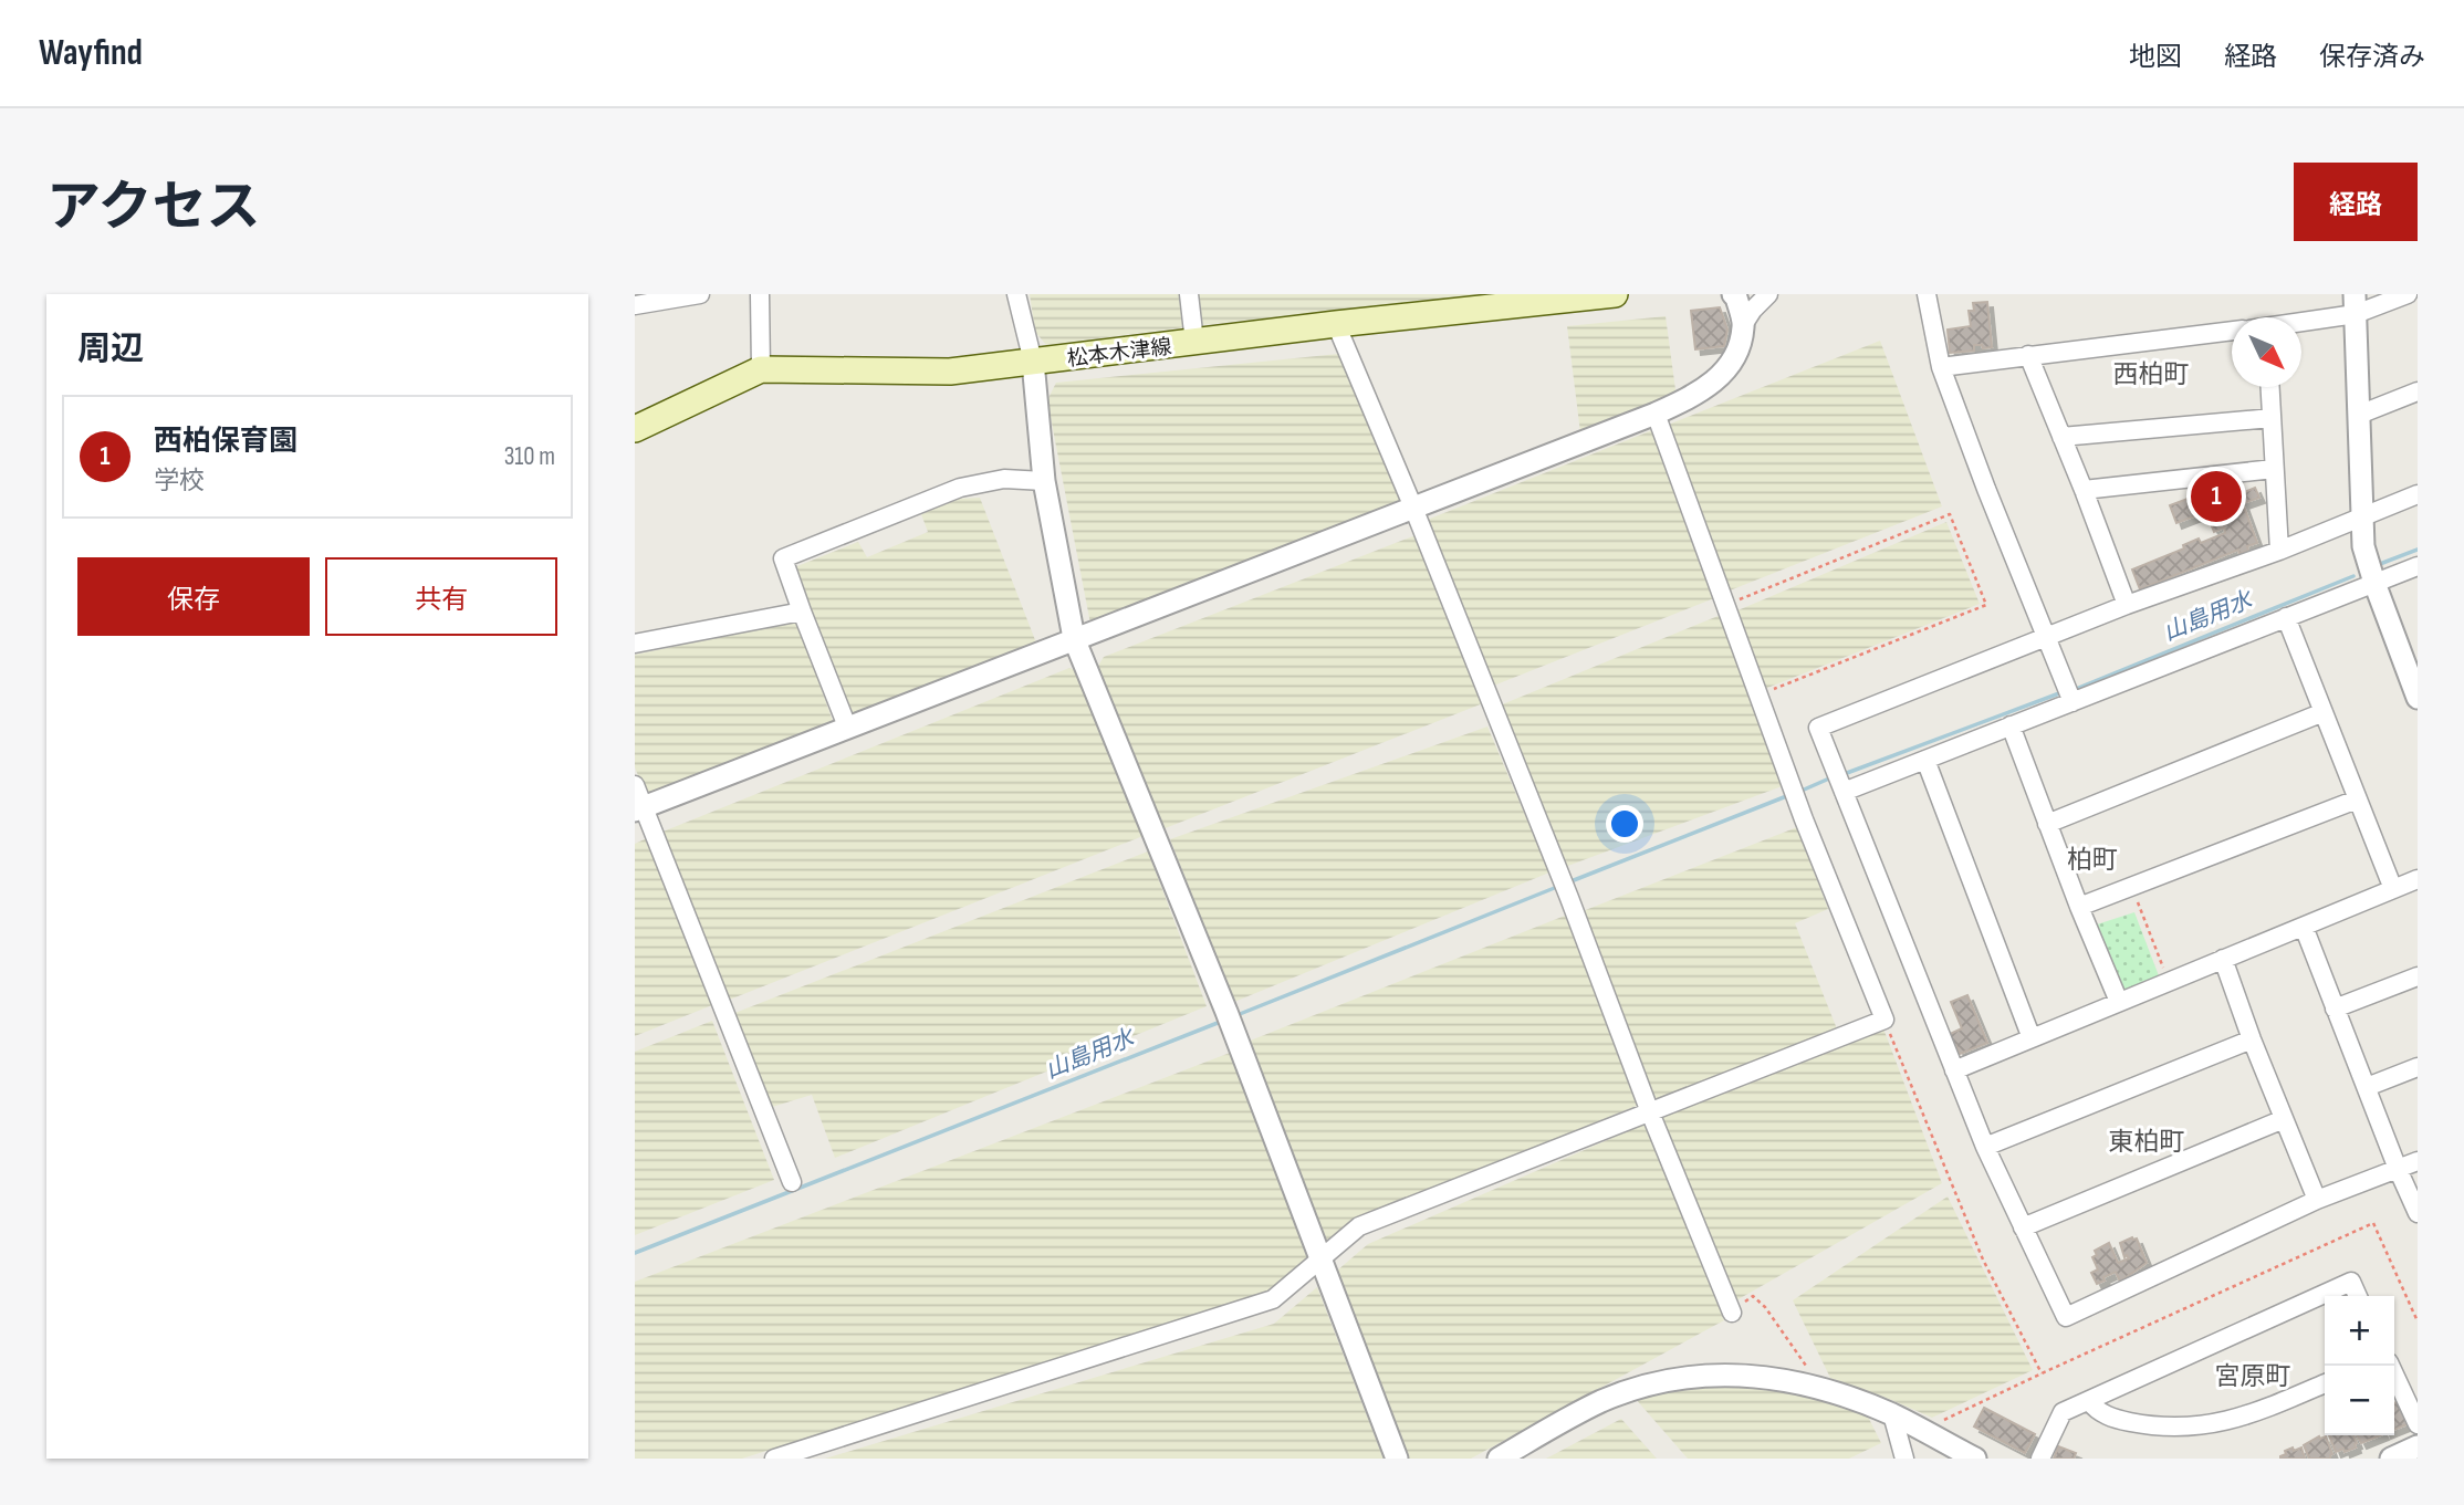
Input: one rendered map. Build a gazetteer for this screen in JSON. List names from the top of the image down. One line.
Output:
{"streets":{"main road":["松本木津線"]},"districts":["西柏町","柏町","東柏町","宮原町"],"water":["山島用水"],"north":"bottom right","page":{"header":"Wayfind","nav":["地図","経路","保存済み"],"title":"アクセス","buttons":["経路",["保存","共有"]],"heading":"周辺","list":[{"mark":"1","name":"西柏保育園","note":"学校","value":"310 m"}],"pins":"1","map_buttons":["+","−"]}}
